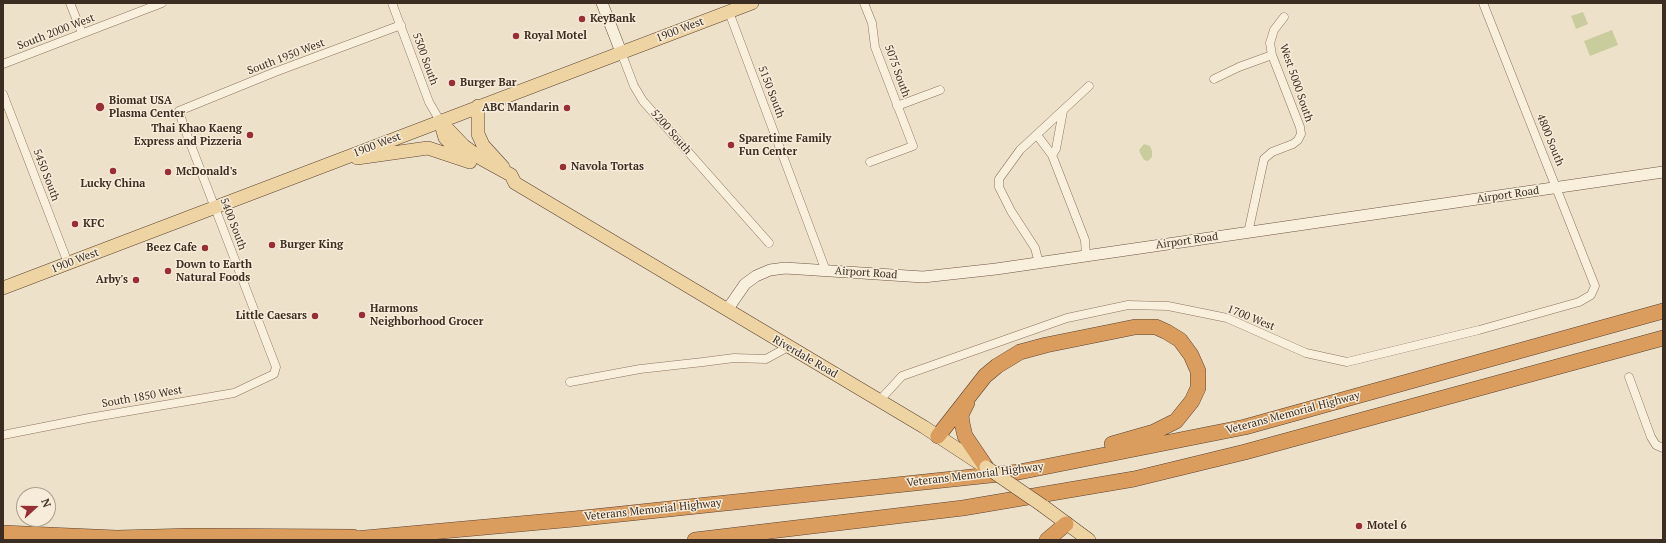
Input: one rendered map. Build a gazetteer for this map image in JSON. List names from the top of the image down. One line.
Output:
{"streets":{"highway":["Veterans Memorial Highway"],"main road":["1900 West","Riverdale Road"],"street":["South 2000 West","South 1950 West","5300 South","5075 South","West 5000 South","5150 South","5200 South","4800 South","5450 South","Airport Road","5400 South","1700 West","South 1850 West"]},"crossings":[["1900 West","5300 South"],["1900 West","5150 South"],["1900 West","5200 South"],["1900 West","5450 South"],["1900 West","5400 South"],["1900 West","Riverdale Road"],["South 1950 West","5300 South"],["South 1950 West","5400 South"],["5300 South","Riverdale Road"],["West 5000 South","Airport Road"],["5150 South","Airport Road"],["4800 South","Airport Road"],["4800 South","1700 West"],["Airport Road","Riverdale Road"],["5400 South","South 1850 West"],["1700 West","Riverdale Road"]],"places":["KeyBank","Royal Motel","Burger Bar","Biomat USA Plasma Center","ABC Mandarin","Thai Khao Kaeng Express and Pizzeria","Sparetime Family Fun Center","Navola Tortas","Lucky China","McDonald's","KFC","Burger King","Beez Cafe","Down to Earth Natural Foods","Arby's","Harmons Neighborhood Grocer","Little Caesars","Motel 6"],"north":"right"}
